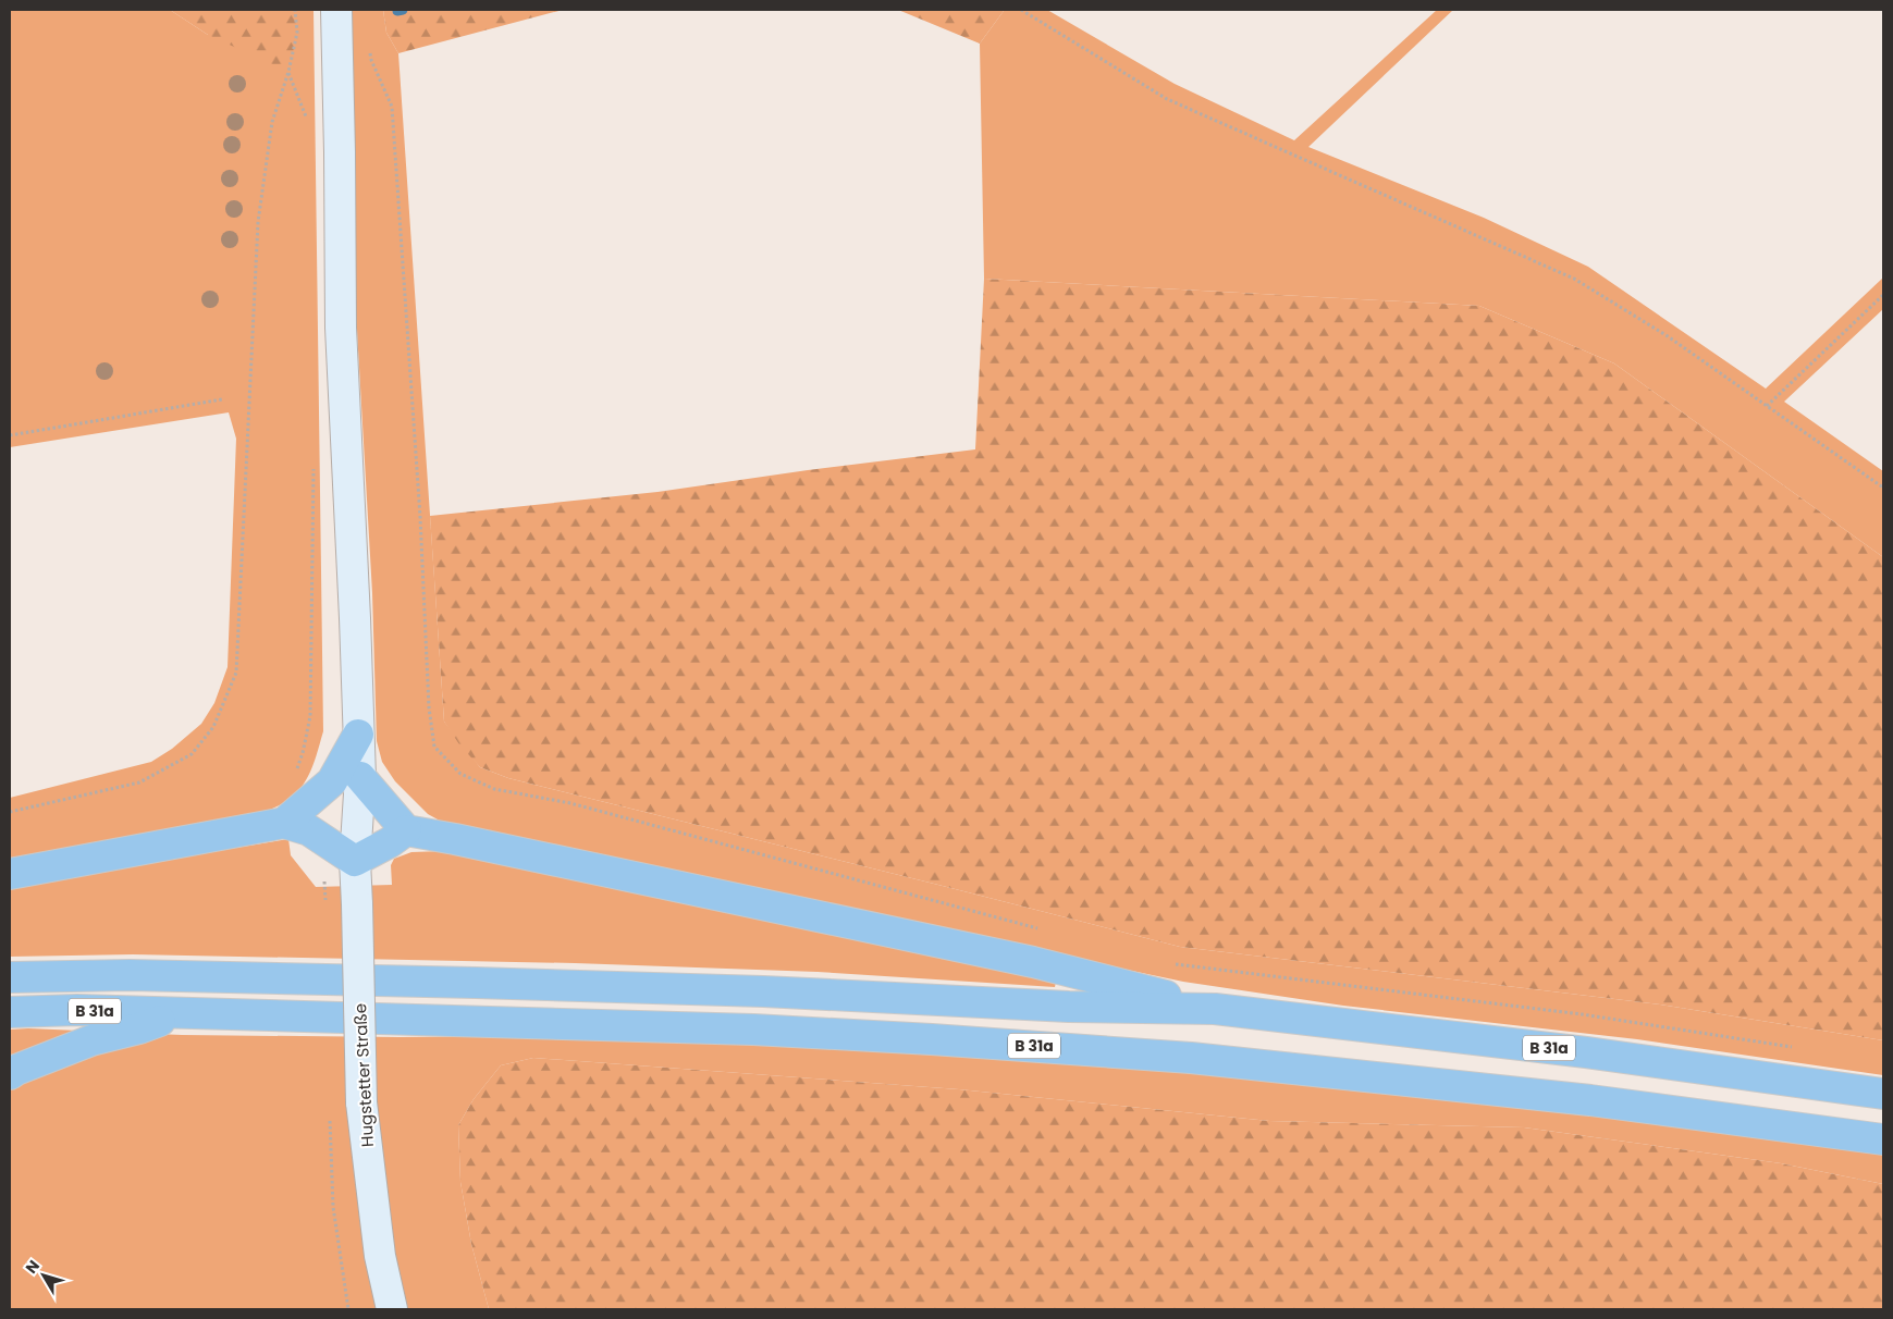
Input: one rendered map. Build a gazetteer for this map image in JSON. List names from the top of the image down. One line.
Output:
{"streets":{"highway":["B 31a"],"main road":["Hugstetter Straße"]},"north":"top left"}
